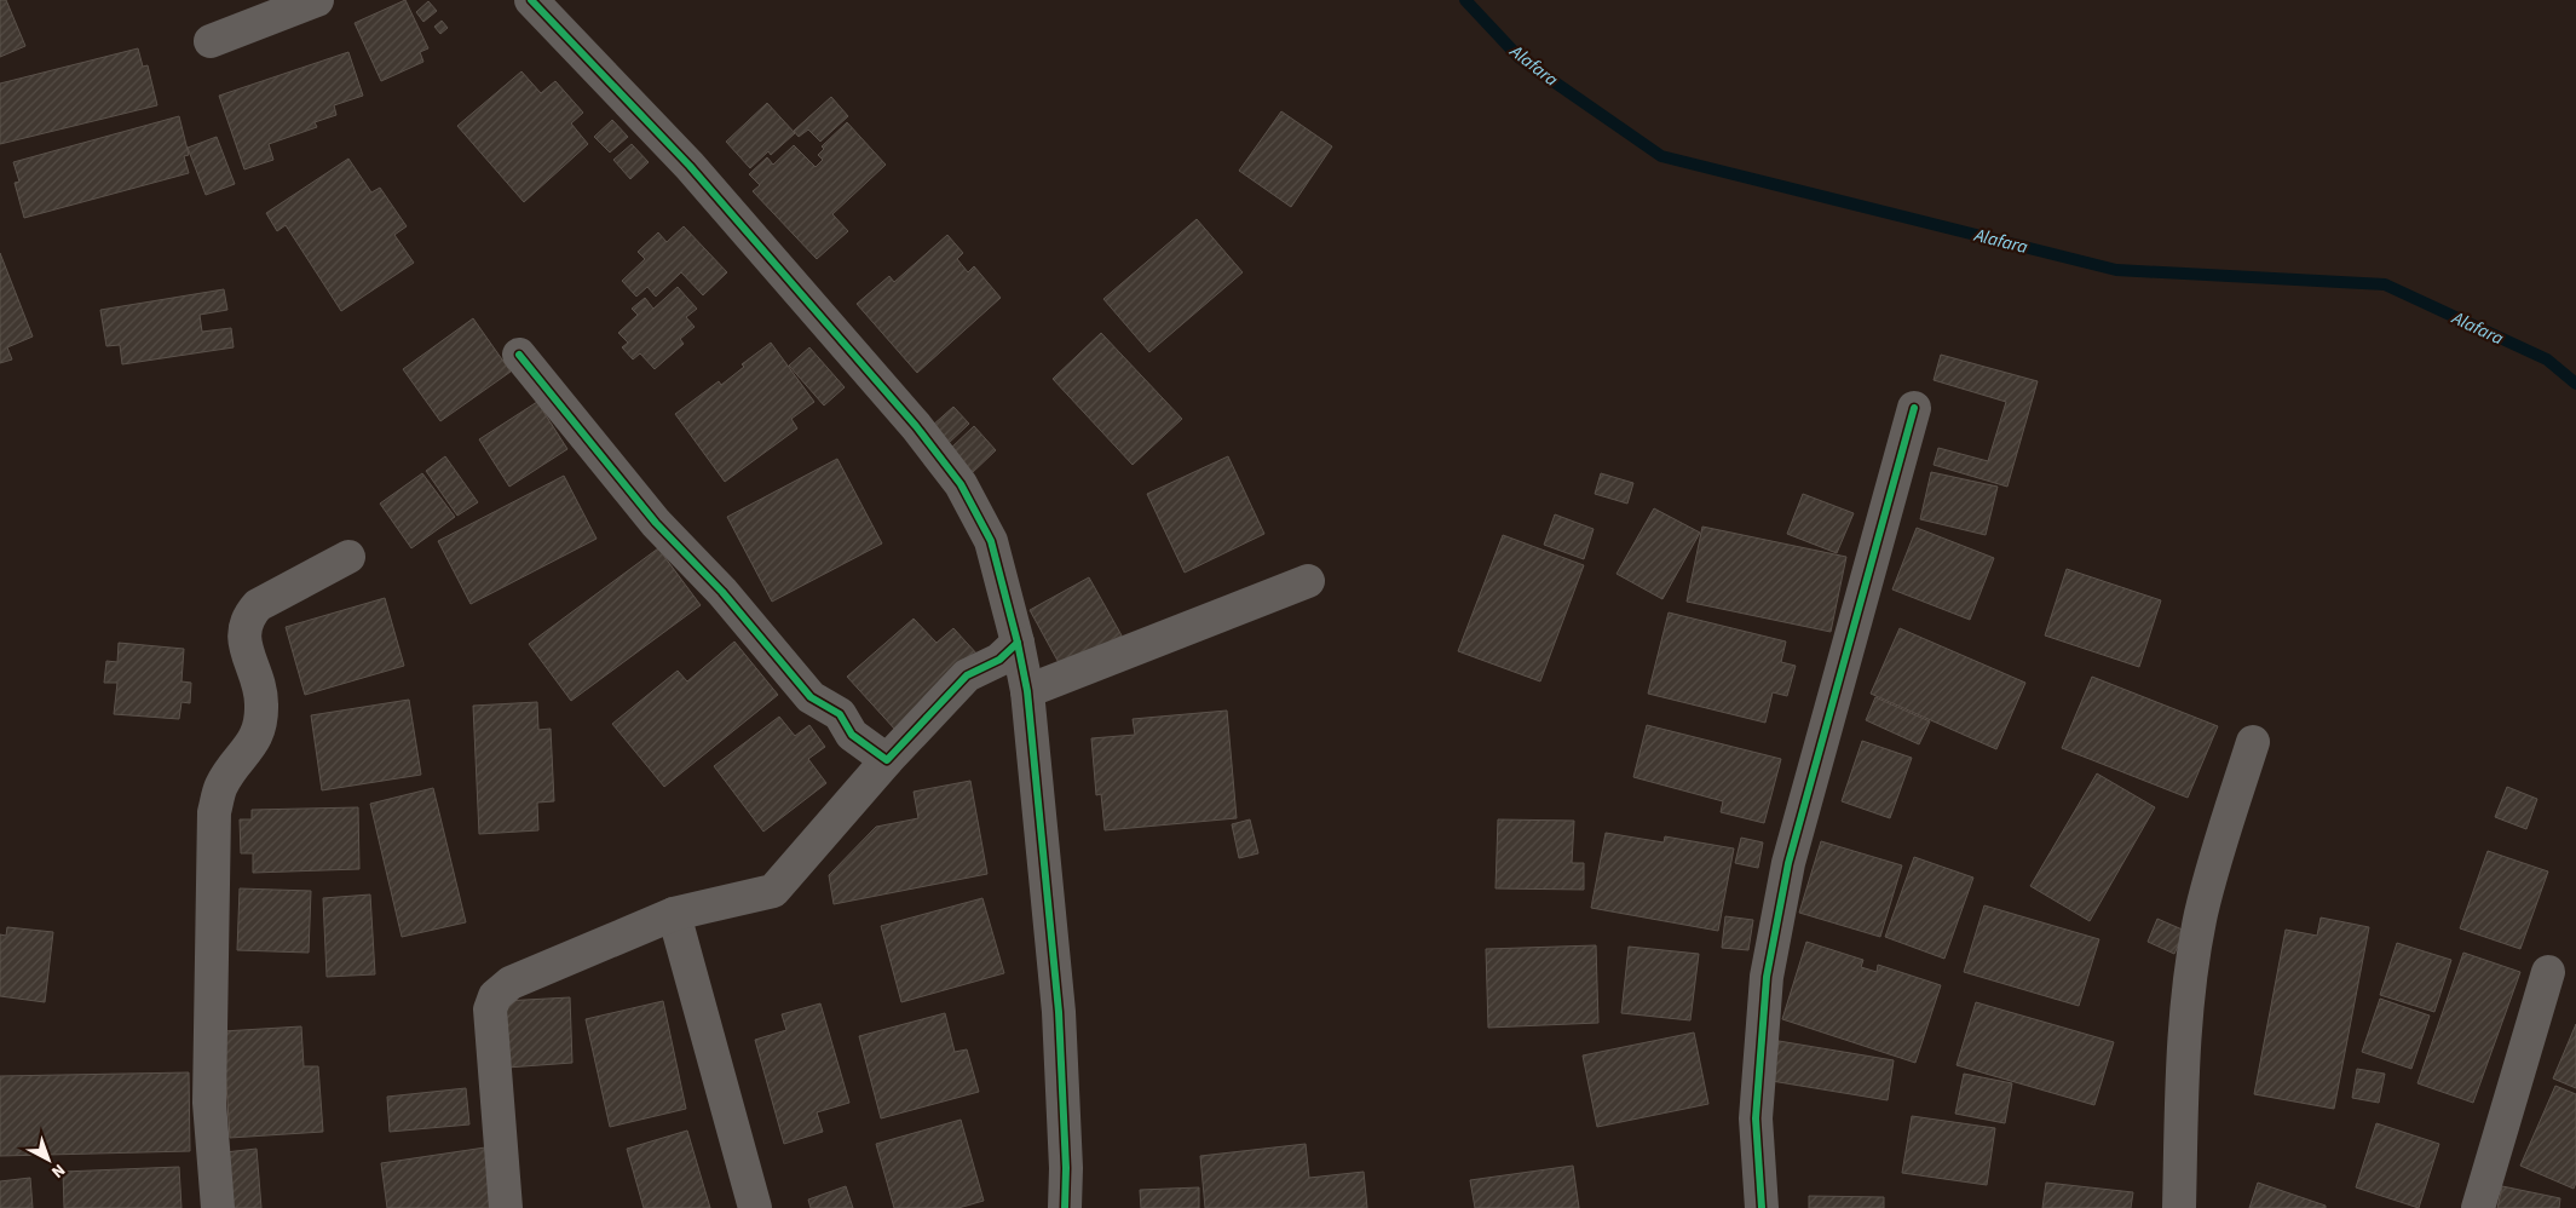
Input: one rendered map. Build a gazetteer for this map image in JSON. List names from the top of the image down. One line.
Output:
{"water":["Alafara"],"north":"bottom right"}
